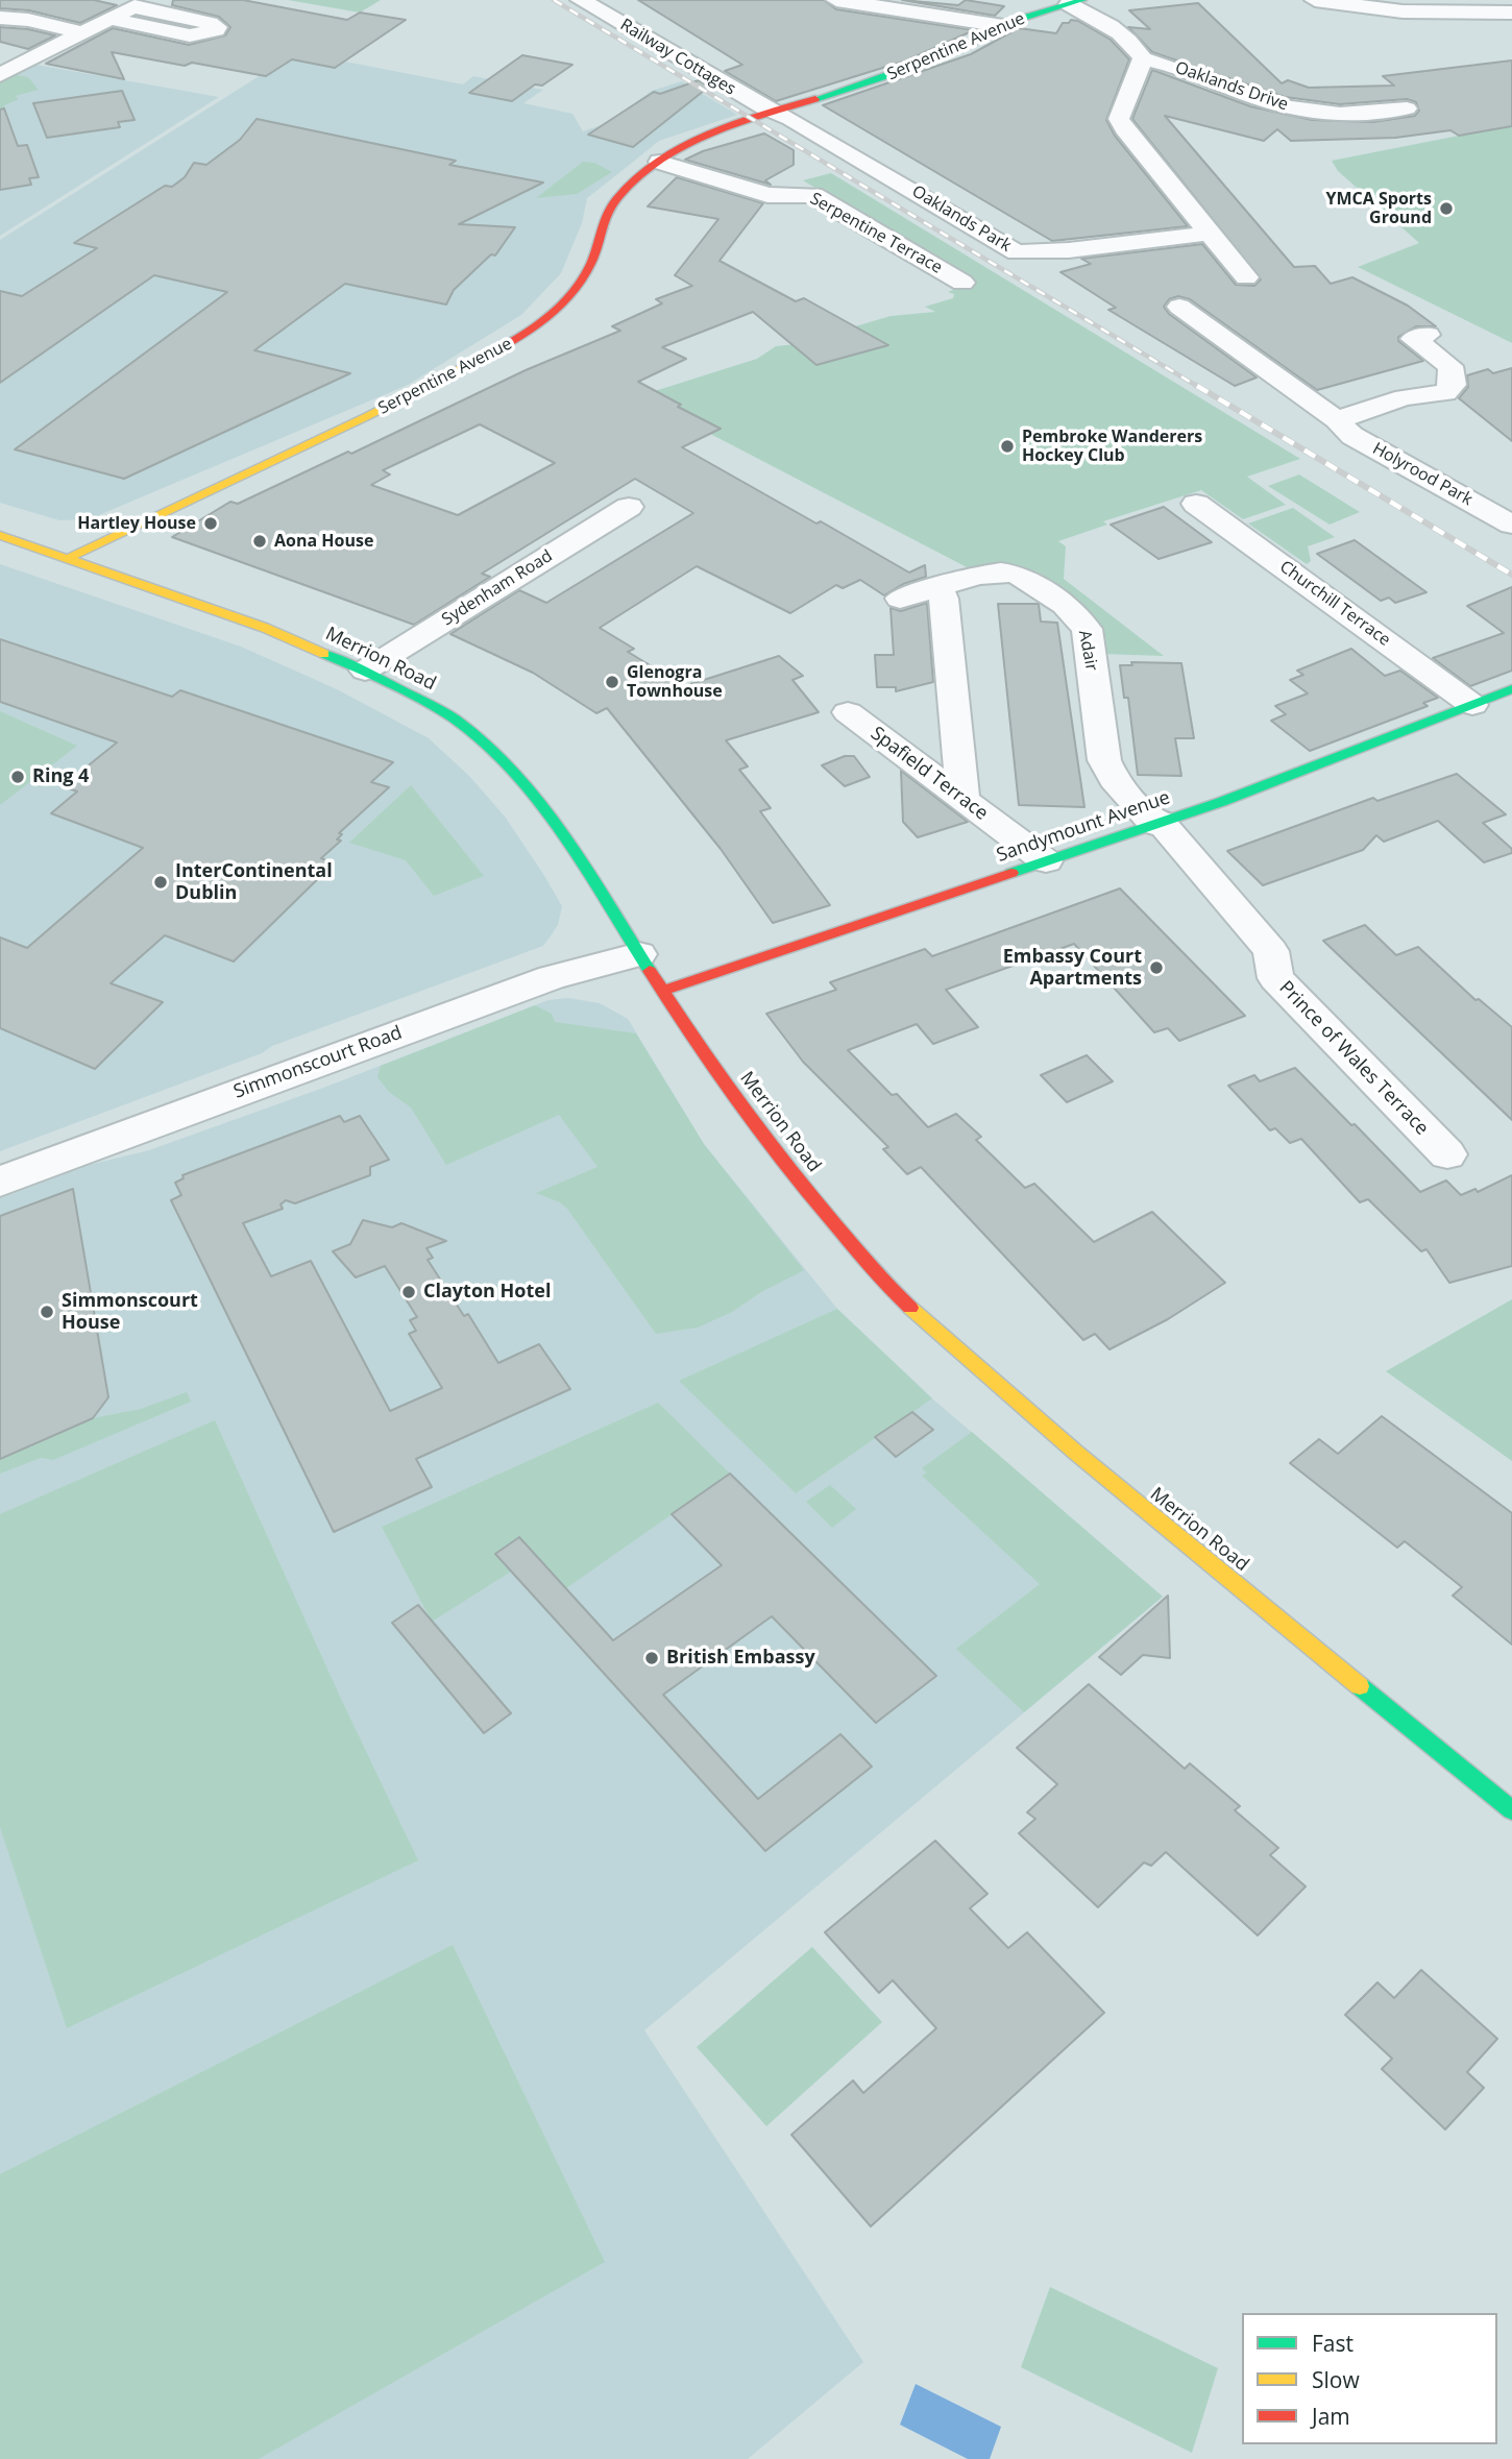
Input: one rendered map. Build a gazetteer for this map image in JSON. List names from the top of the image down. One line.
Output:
{"streets":{"street":["Serpentine Avenue","Railway Cottages","Oaklands Drive","Oaklands Park","Serpentine Terrace","Holyrood Park","Sydenham Road","Churchill Terrace","Adair","Merrion Road","Spafield Terrace","Sandymount Avenue","Prince of Wales Terrace","Simmonscourt Road"]},"crossings":[["Serpentine Avenue","Railway Cottages"],["Serpentine Avenue","Oaklands Park"],["Serpentine Avenue","Serpentine Terrace"],["Serpentine Avenue","Merrion Road"],["Railway Cottages","Oaklands Park"],["Sydenham Road","Merrion Road"],["Churchill Terrace","Sandymount Avenue"],["Adair","Sandymount Avenue"],["Adair","Prince of Wales Terrace"],["Merrion Road","Sandymount Avenue"],["Merrion Road","Simmonscourt Road"],["Spafield Terrace","Sandymount Avenue"],["Sandymount Avenue","Prince of Wales Terrace"]],"places":["YMCA Sports Ground","Pembroke Wanderers Hockey Club","Hartley House","Aona House","Glenogra Townhouse","Ring 4","InterContinental Dublin","Embassy Court Apartments","Clayton Hotel","Simmonscourt House","British Embassy"],"legend":["Fast","Slow","Jam"]}
